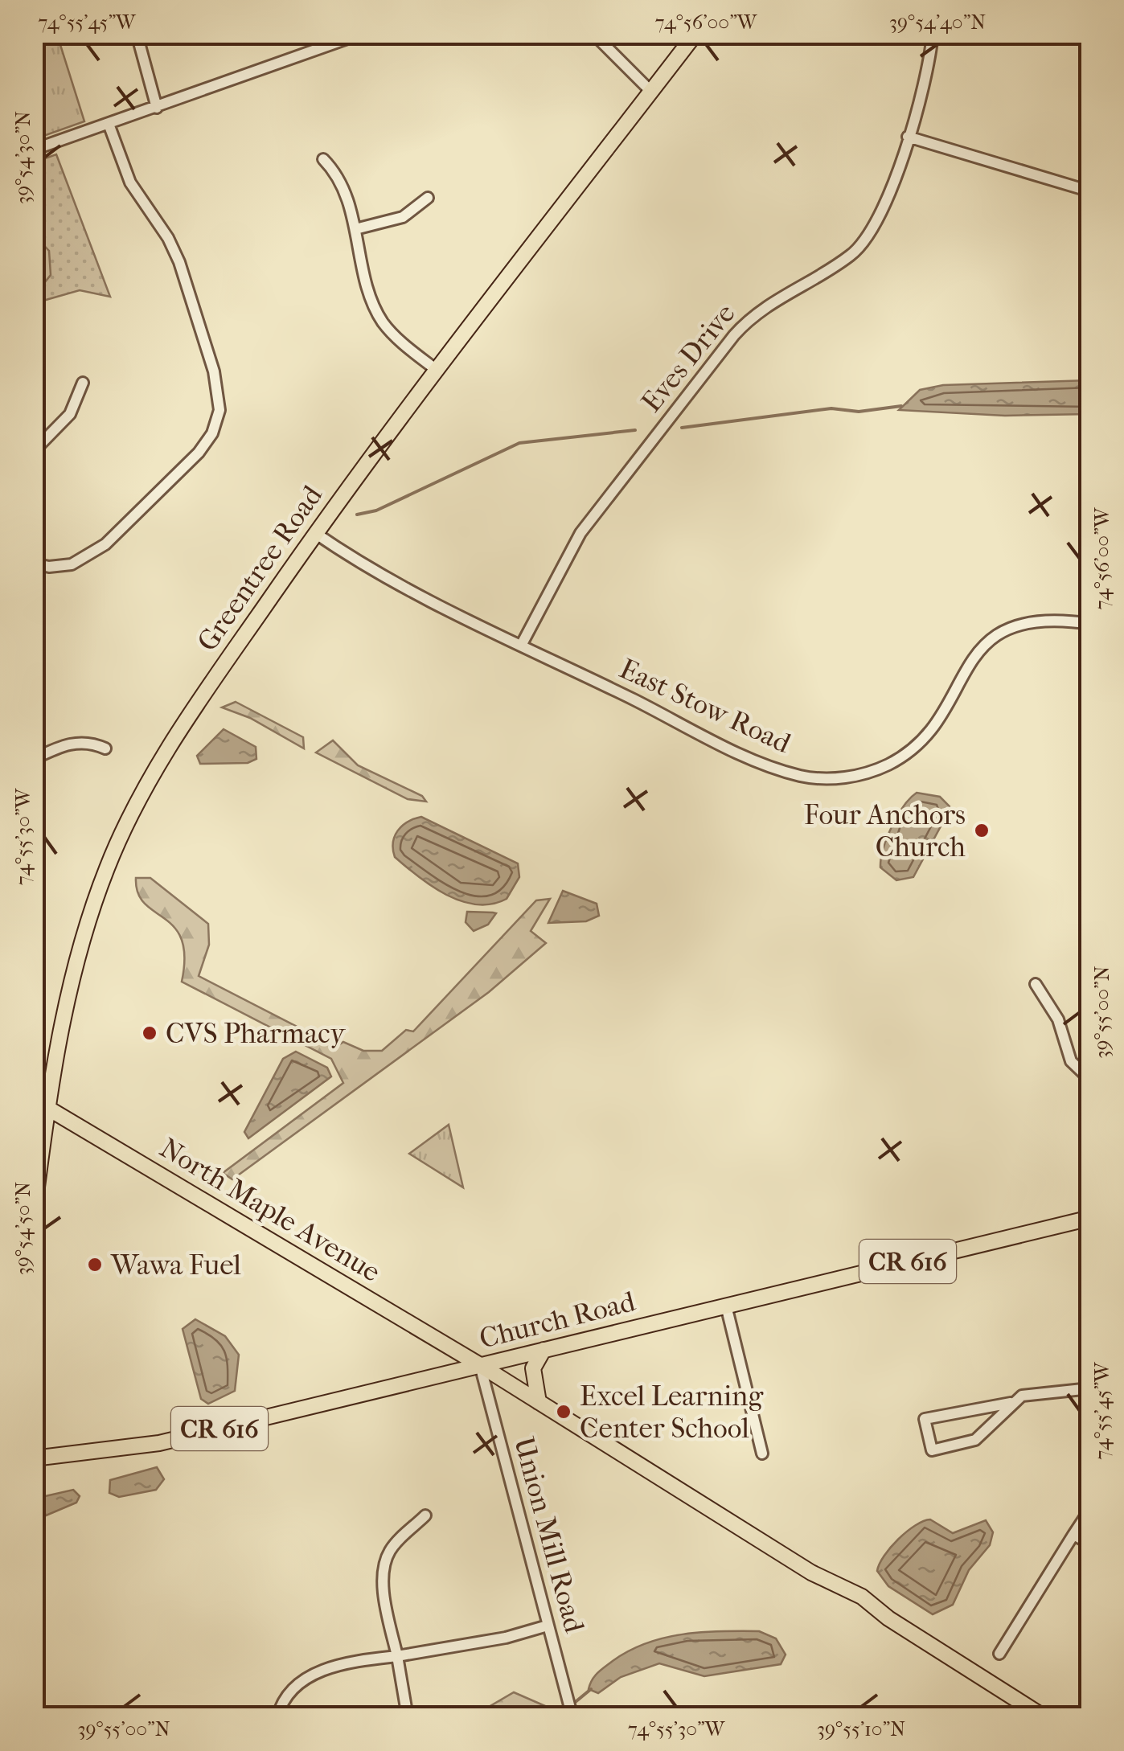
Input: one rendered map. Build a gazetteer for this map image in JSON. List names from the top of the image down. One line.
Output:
{"streets":{"main road":["Greentree Road","North Maple Avenue","CR 616","Church Road"],"street":["Eves Drive","East Stow Road","Union Mill Road"]},"crossings":[["Eves Drive","East Stow Road"],["Greentree Road","East Stow Road"],["Greentree Road","North Maple Avenue"],["North Maple Avenue","Church Road"],["North Maple Avenue","Union Mill Road"],["Church Road","Union Mill Road"]],"places":["Four Anchors Church","CVS Pharmacy","Wawa Fuel","Excel Learning Center School"],"coordinates":["74°55'45\"W","74°56'00\"W","39°54'40\"N","39°54'30\"N","74°55'30\"W","39°55'00\"N","39°54'50\"N","39°55'10\"N"]}
